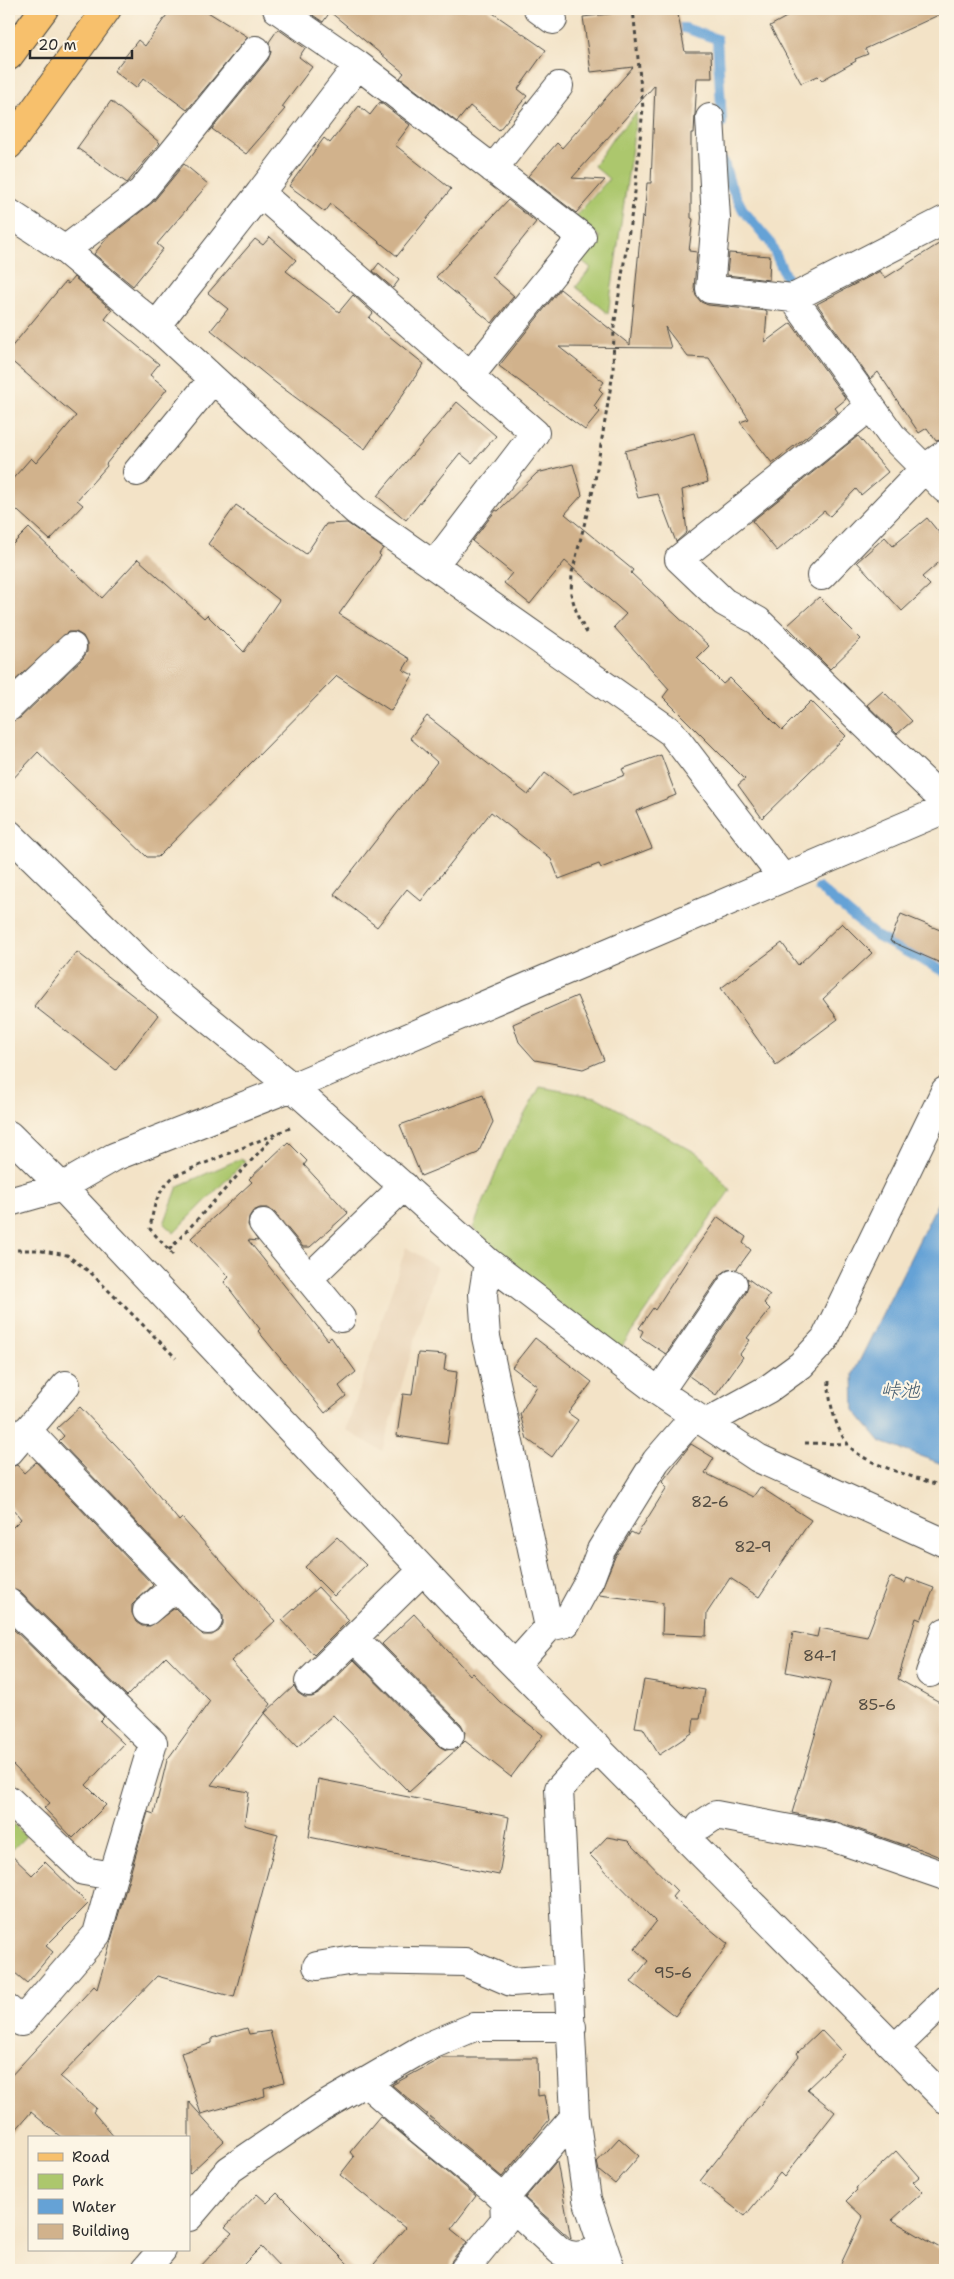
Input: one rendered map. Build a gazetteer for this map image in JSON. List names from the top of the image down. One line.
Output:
{"water":["峠池"],"house_numbers":["82-6","82-9","84-1","85-6","95-6"],"legend":["Road","Park","Water","Building"],"scale_bar":"20 m"}
